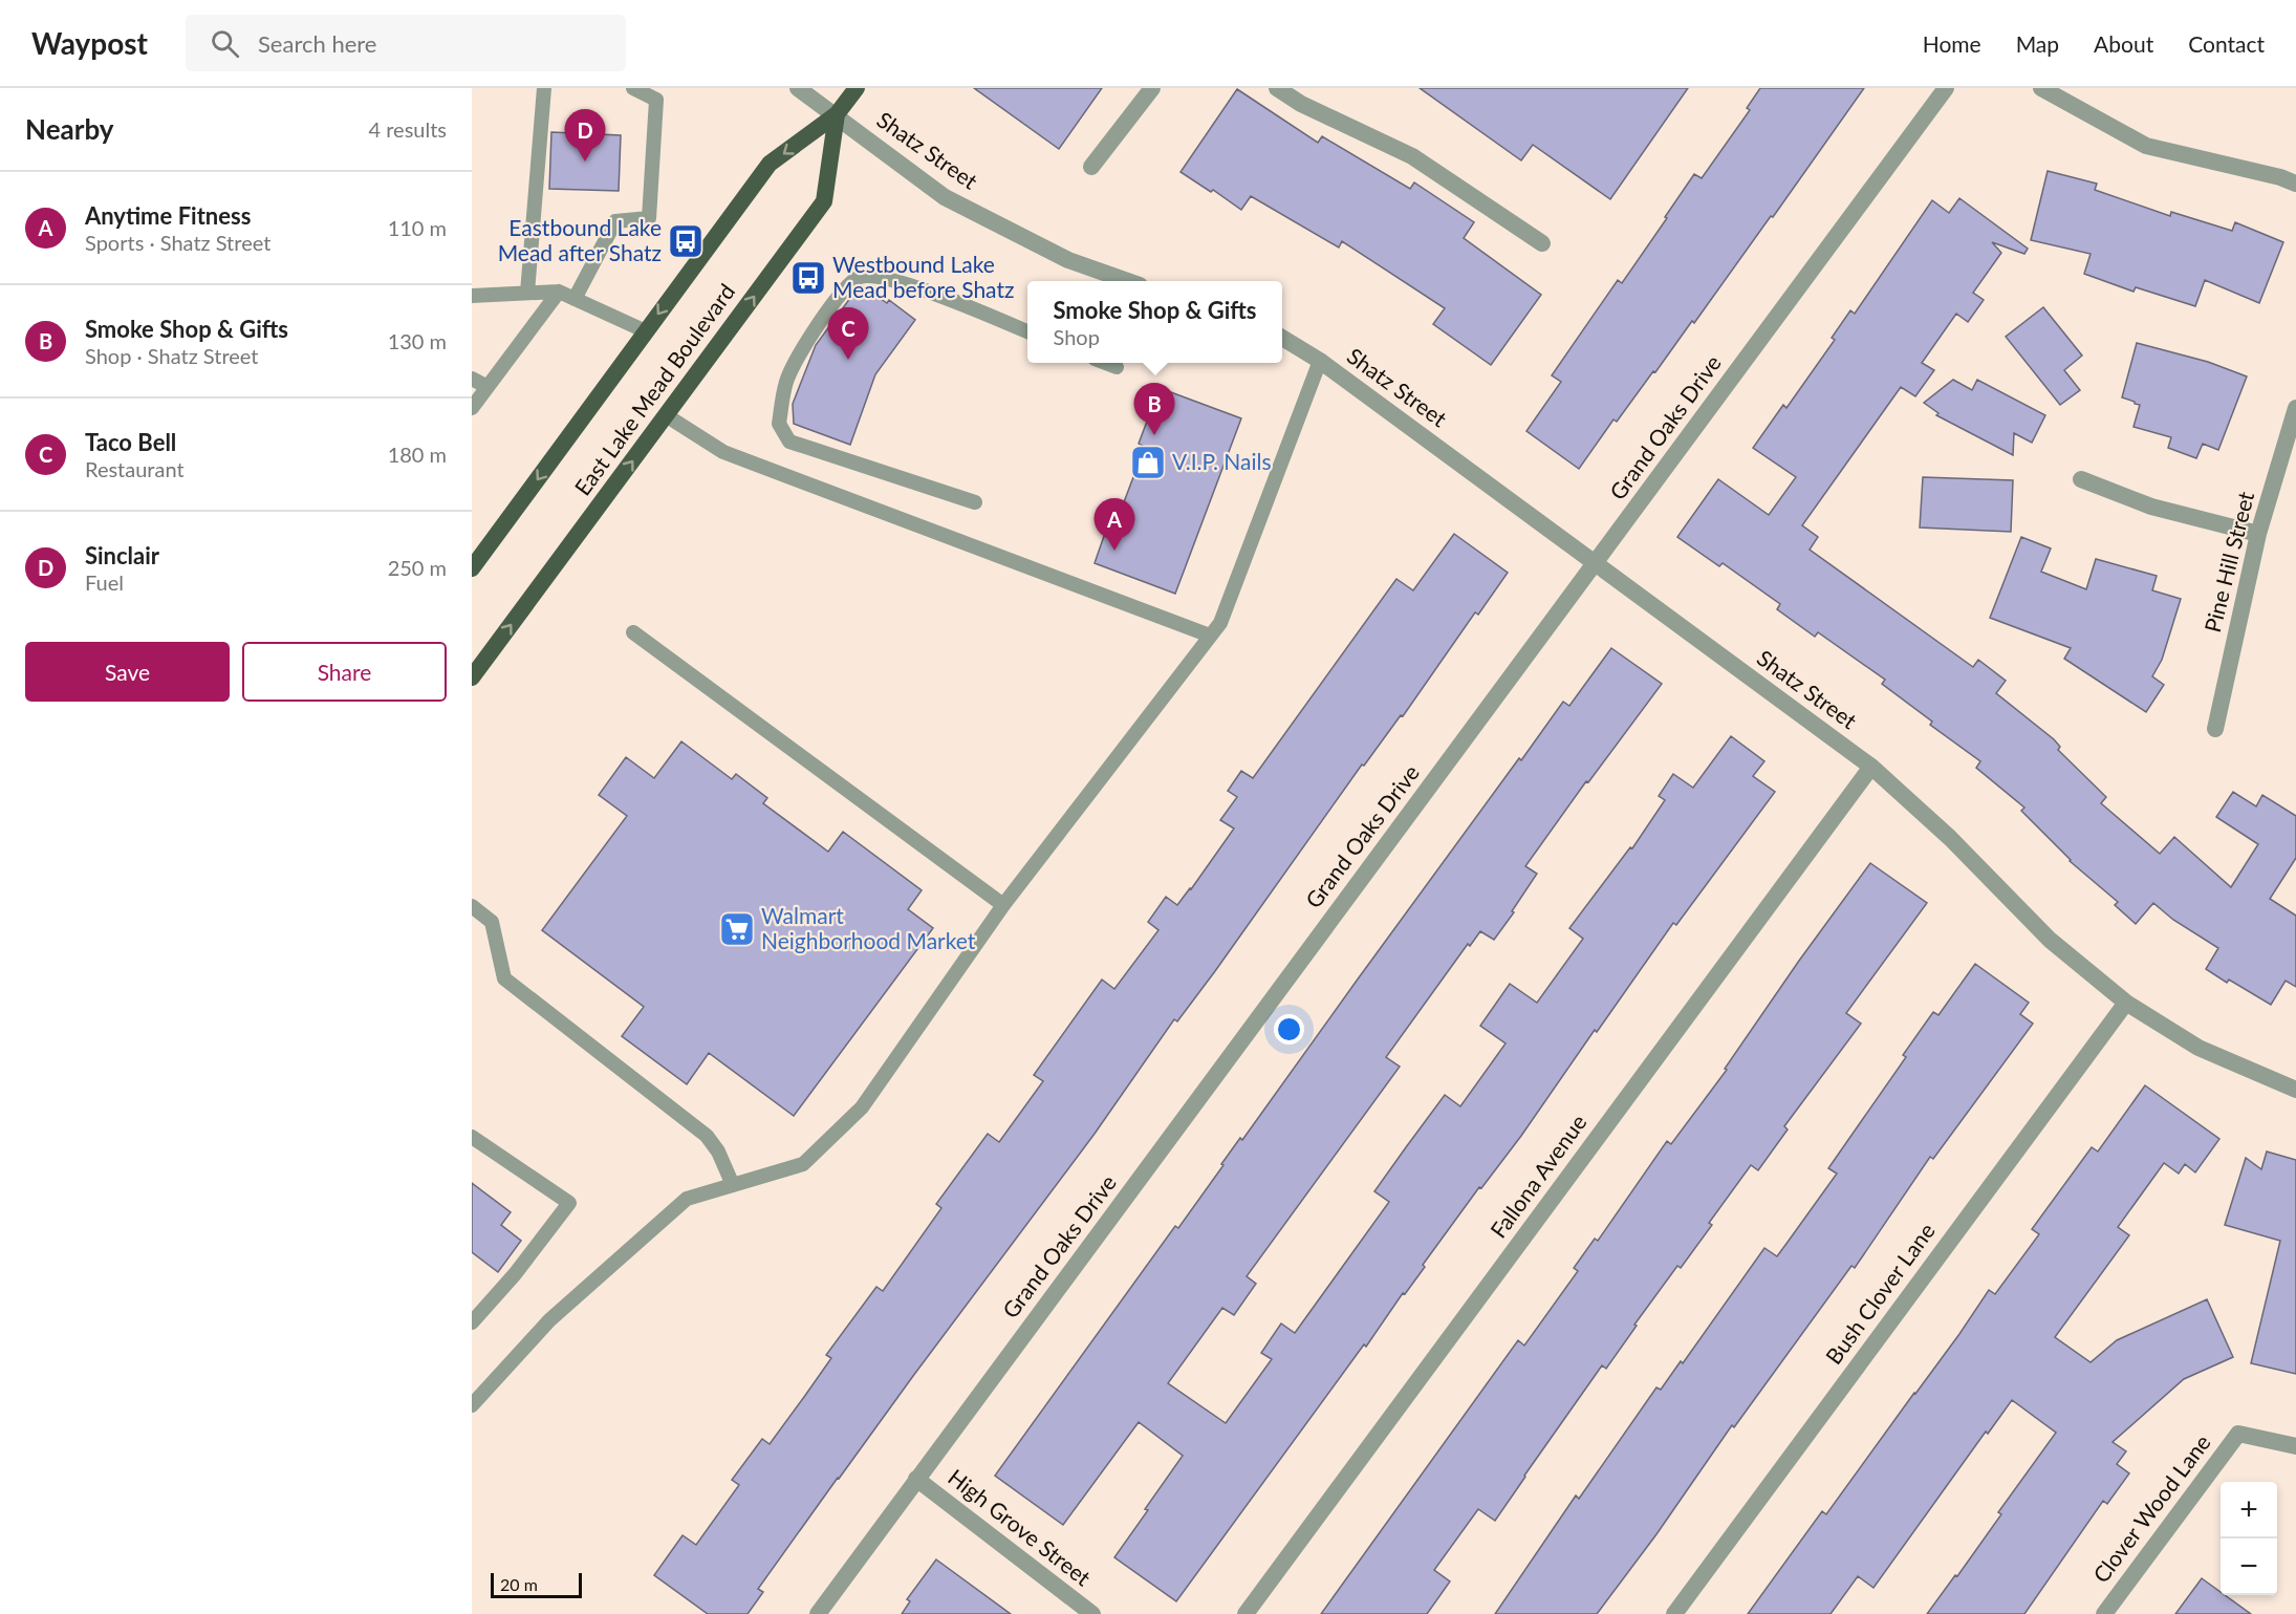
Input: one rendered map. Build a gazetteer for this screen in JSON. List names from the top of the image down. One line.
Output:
{"streets":{"main road":["East Lake Mead Boulevard"],"street":["Shatz Street","Grand Oaks Drive","Pine Hill Street","Fallona Avenue","Bush Clover Lane","Clover Wood Lane","High Grove Street"]},"crossings":[["Shatz Street","East Lake Mead Boulevard"],["Shatz Street","Grand Oaks Drive"],["Shatz Street","Fallona Avenue"],["Shatz Street","Bush Clover Lane"],["Grand Oaks Drive","High Grove Street"]],"places":{"bus stop":["Eastbound Lake Mead after Shatz","Westbound Lake Mead before Shatz"],"shop":["V.I.P. Nails"],"supermarket":["Walmart Neighborhood Market"]},"scale_bar":"20 m","page":{"header":"Waypost","search":"Search here","nav":["Home","Map","About","Contact"],"heading":["Nearby","4 results"],"pins":["D","C","B","A"],"list":[{"mark":"A","name":"Anytime Fitness","note":"Sports · Shatz Street","value":"110 m"},{"mark":"B","name":"Smoke Shop & Gifts","note":"Shop · Shatz Street","value":"130 m"},{"mark":"C","name":"Taco Bell","note":"Restaurant","value":"180 m"},{"mark":"D","name":"Sinclair","note":"Fuel","value":"250 m"}],"popup":["Smoke Shop & Gifts","Shop"],"buttons":["Save","Share"],"map_buttons":["+","−"],"scale":"20 m"}}
